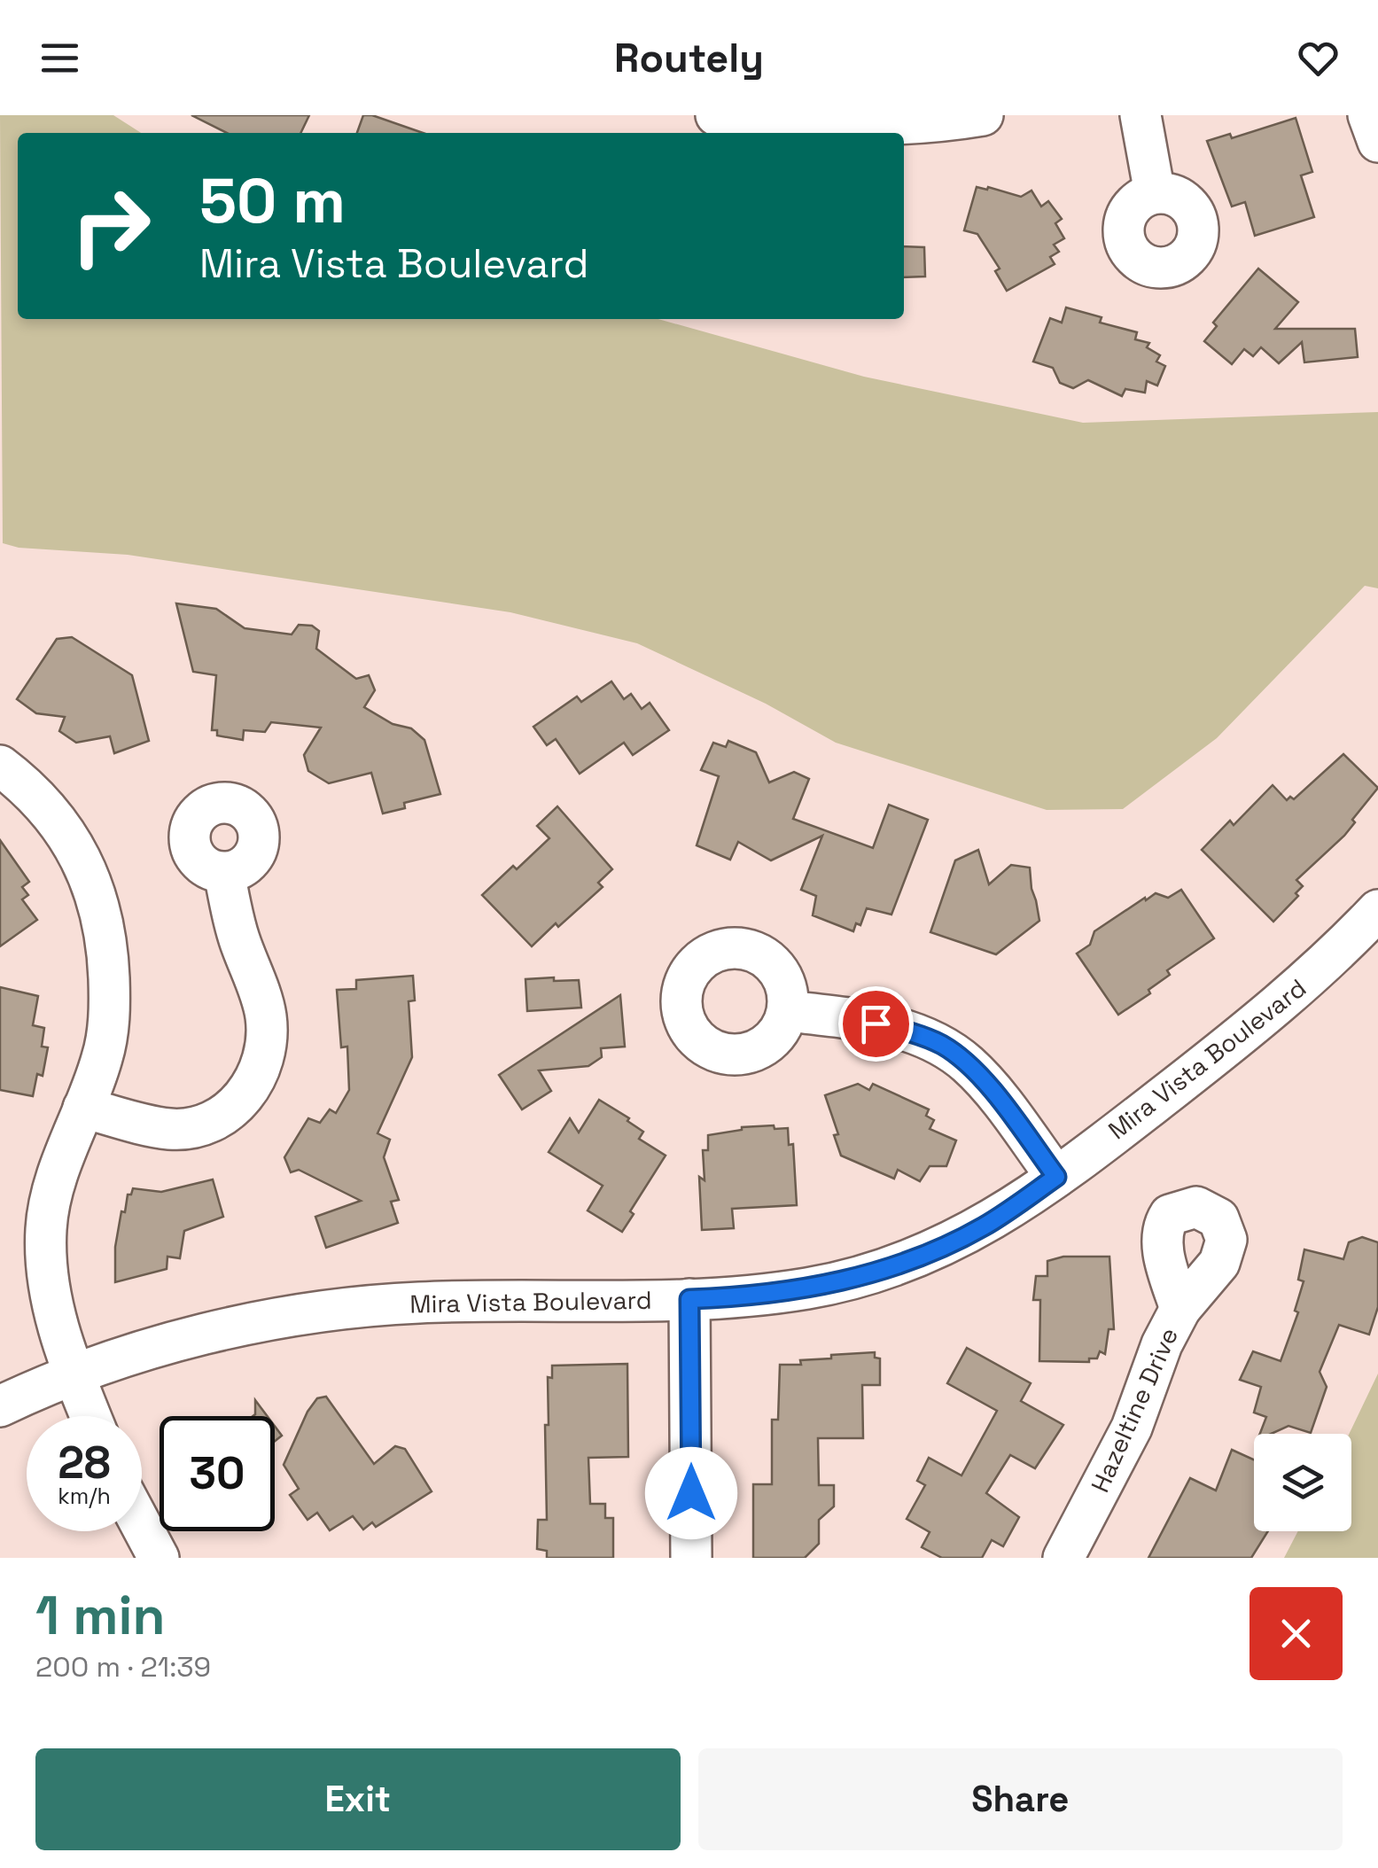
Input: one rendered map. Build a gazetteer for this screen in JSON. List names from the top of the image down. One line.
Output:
{"streets":{"street":["Mira Vista Boulevard","Hazeltine Drive"]},"page":{"header":"Routely","turn":["50 m","Mira Vista Boulevard"],"speed":"28 km/h","limit":"30","heading":["1 min","200 m · 21:39"],"buttons":["Exit","Share"]}}
